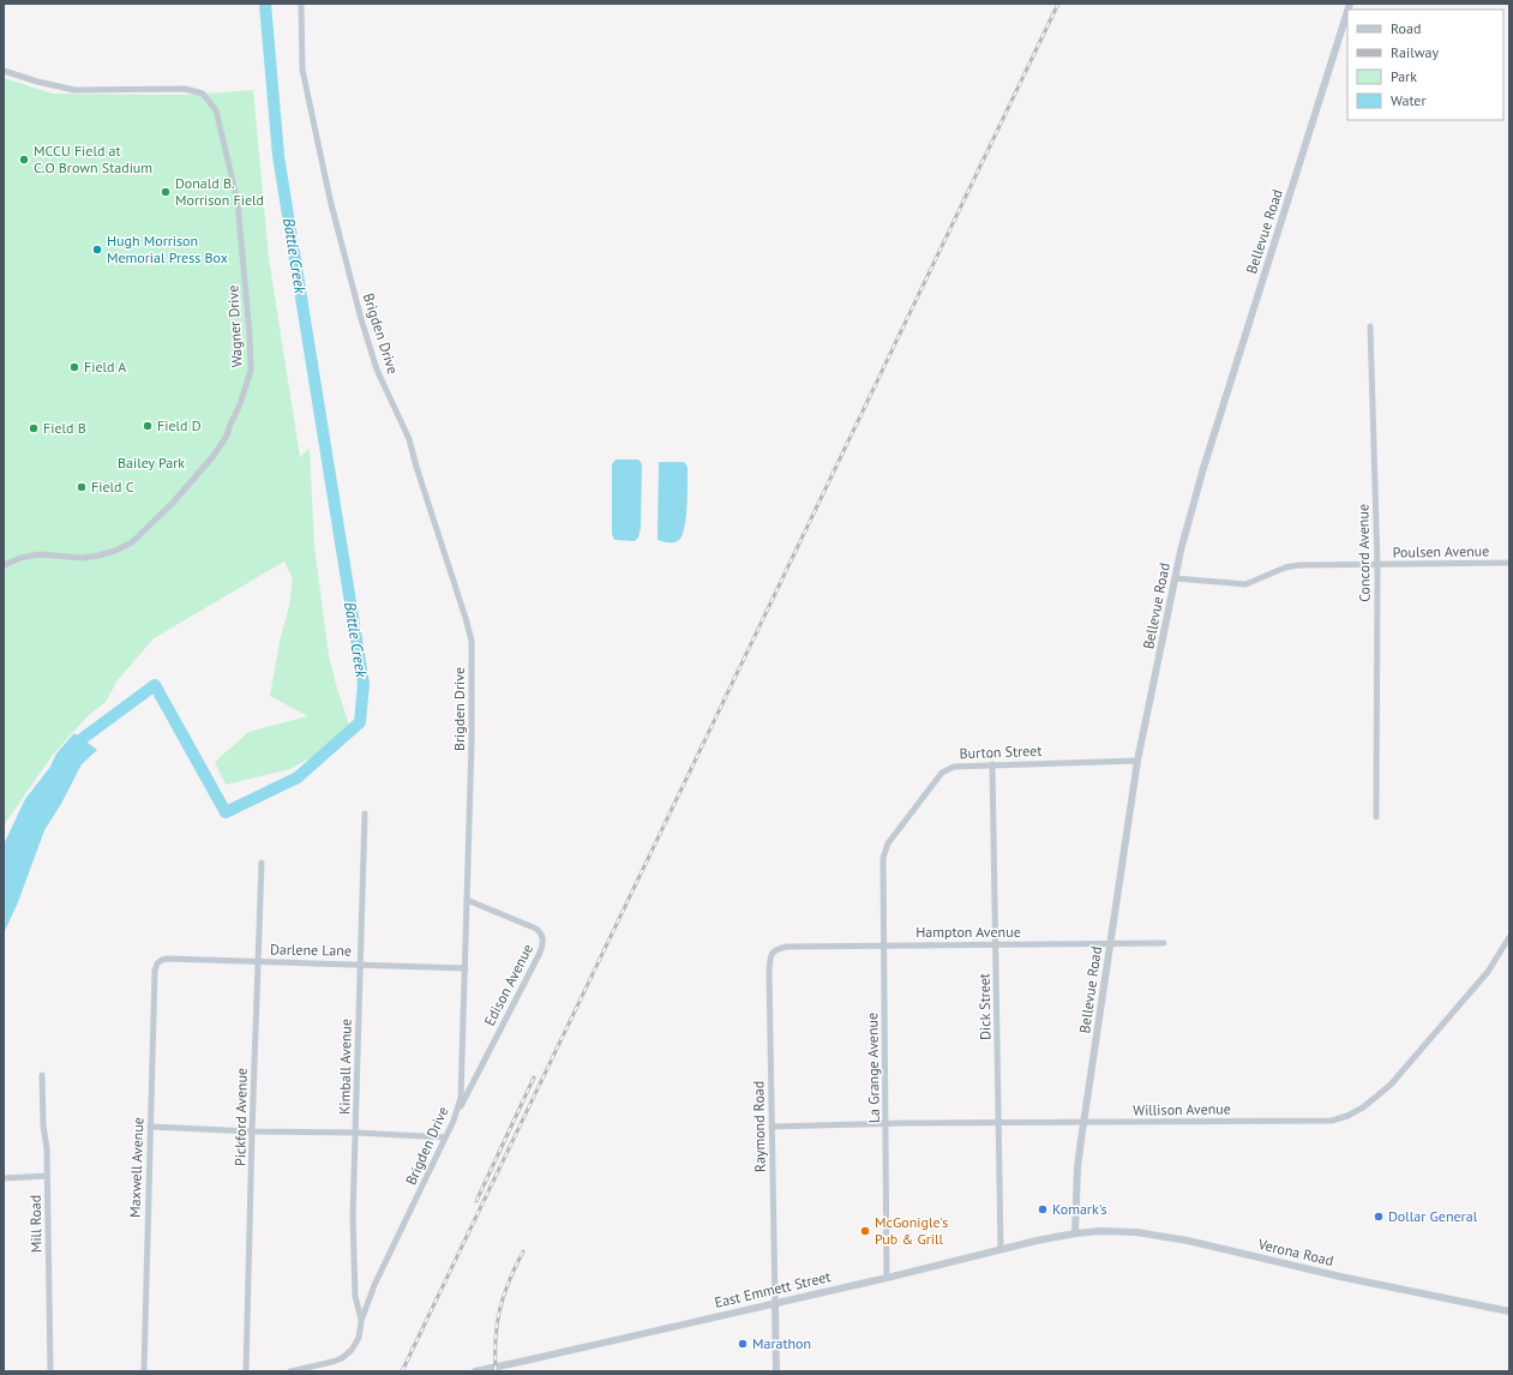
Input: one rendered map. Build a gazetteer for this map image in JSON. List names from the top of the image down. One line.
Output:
{"streets":{"street":["Bellevue Road","Wagner Drive","Brigden Drive","Poulsen Avenue","Concord Avenue","Burton Street","Hampton Avenue","Darlene Lane","Edison Avenue","Dick Street","Kimball Avenue","La Grange Avenue","Willison Avenue","Pickford Avenue","Raymond Road","Maxwell Avenue","Mill Road","Verona Road","East Emmett Street"]},"crossings":[["Bellevue Road","Poulsen Avenue"],["Bellevue Road","Burton Street"],["Bellevue Road","Hampton Avenue"],["Bellevue Road","Willison Avenue"],["Bellevue Road","Verona Road"],["Bellevue Road","East Emmett Street"],["Brigden Drive","Darlene Lane"],["Brigden Drive","Edison Avenue"],["Brigden Drive","Kimball Avenue"],["Poulsen Avenue","Concord Avenue"],["Burton Street","Dick Street"],["Burton Street","La Grange Avenue"],["Hampton Avenue","Dick Street"],["Hampton Avenue","La Grange Avenue"],["Hampton Avenue","Raymond Road"],["Darlene Lane","Kimball Avenue"],["Darlene Lane","Pickford Avenue"],["Darlene Lane","Maxwell Avenue"],["Dick Street","Willison Avenue"],["Dick Street","East Emmett Street"],["La Grange Avenue","Willison Avenue"],["La Grange Avenue","East Emmett Street"],["Willison Avenue","Raymond Road"],["Raymond Road","East Emmett Street"],["Verona Road","East Emmett Street"]],"water":["Battle Creek"],"parks":["Bailey Park"],"places":["MCCU Field at C.O Brown Stadium","Donald B. Morrison Field","Hugh Morrison Memorial Press Box","Field A","Field D","Field B","Field C","Komark's","Dollar General","McGonigle's Pub & Grill","Marathon"],"legend":["Road","Railway","Park","Water"]}
